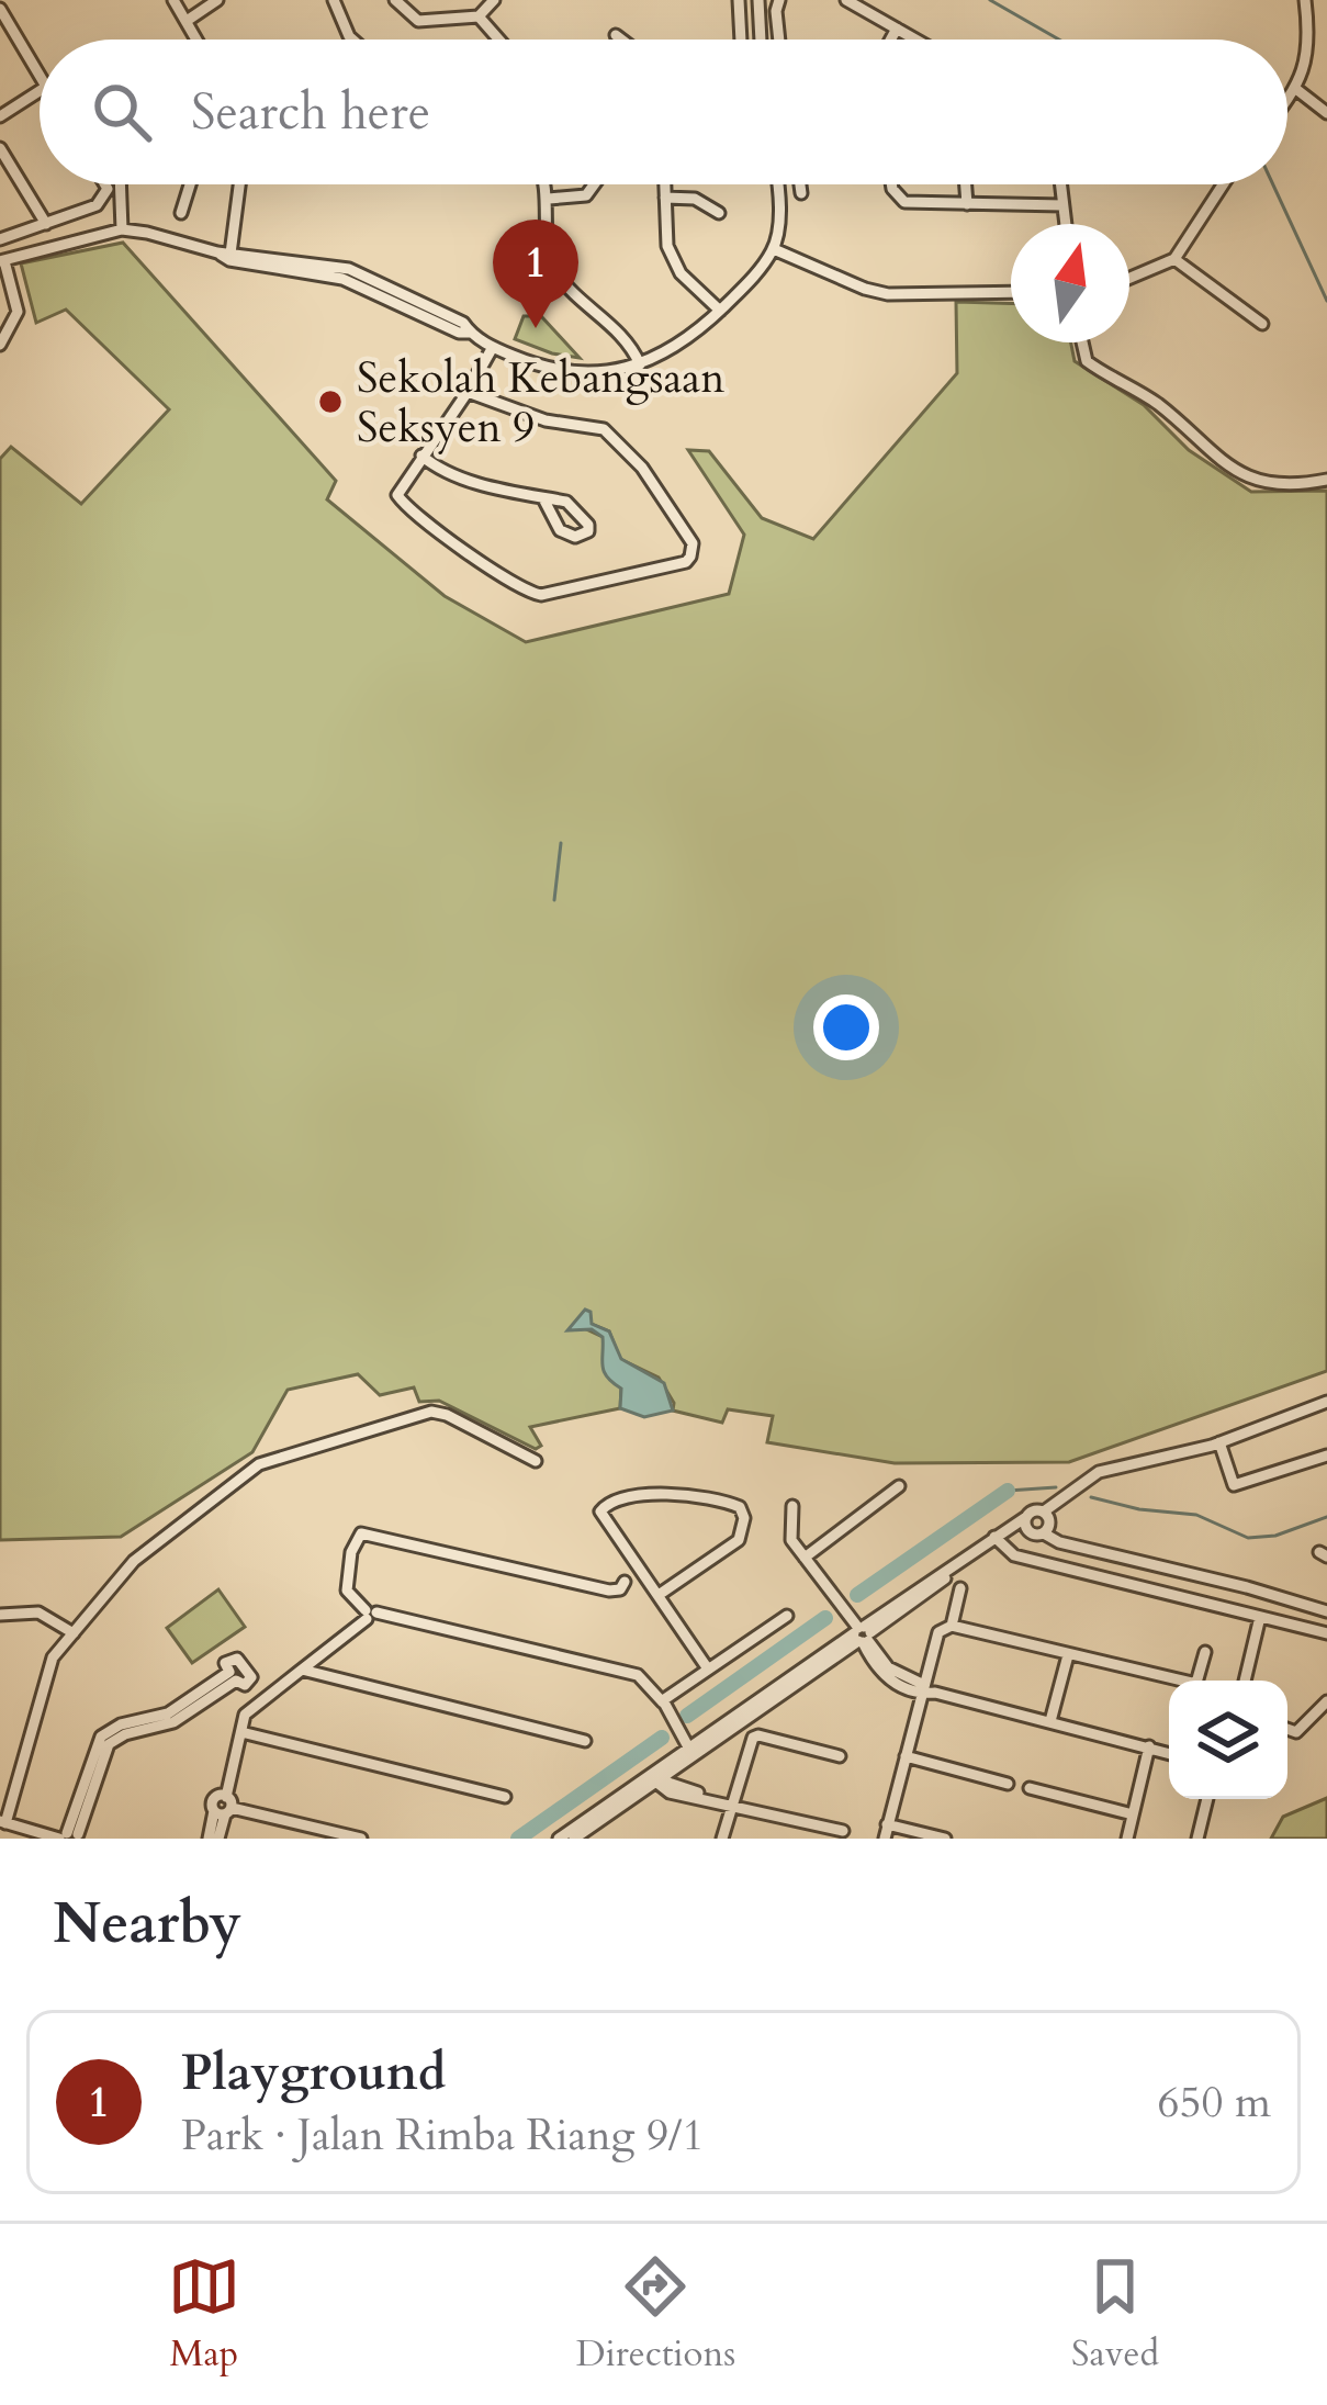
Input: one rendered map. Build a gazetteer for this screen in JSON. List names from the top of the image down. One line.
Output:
{"places":["Sekolah Kebangsaan Seksyen 9"],"north":"top","page":{"search":"Search here","pins":"1","heading":"Nearby","list":[{"mark":"1","name":"Playground","note":"Park · Jalan Rimba Riang 9/1","value":"650 m"}],"nav":["Map","Directions","Saved"]}}
